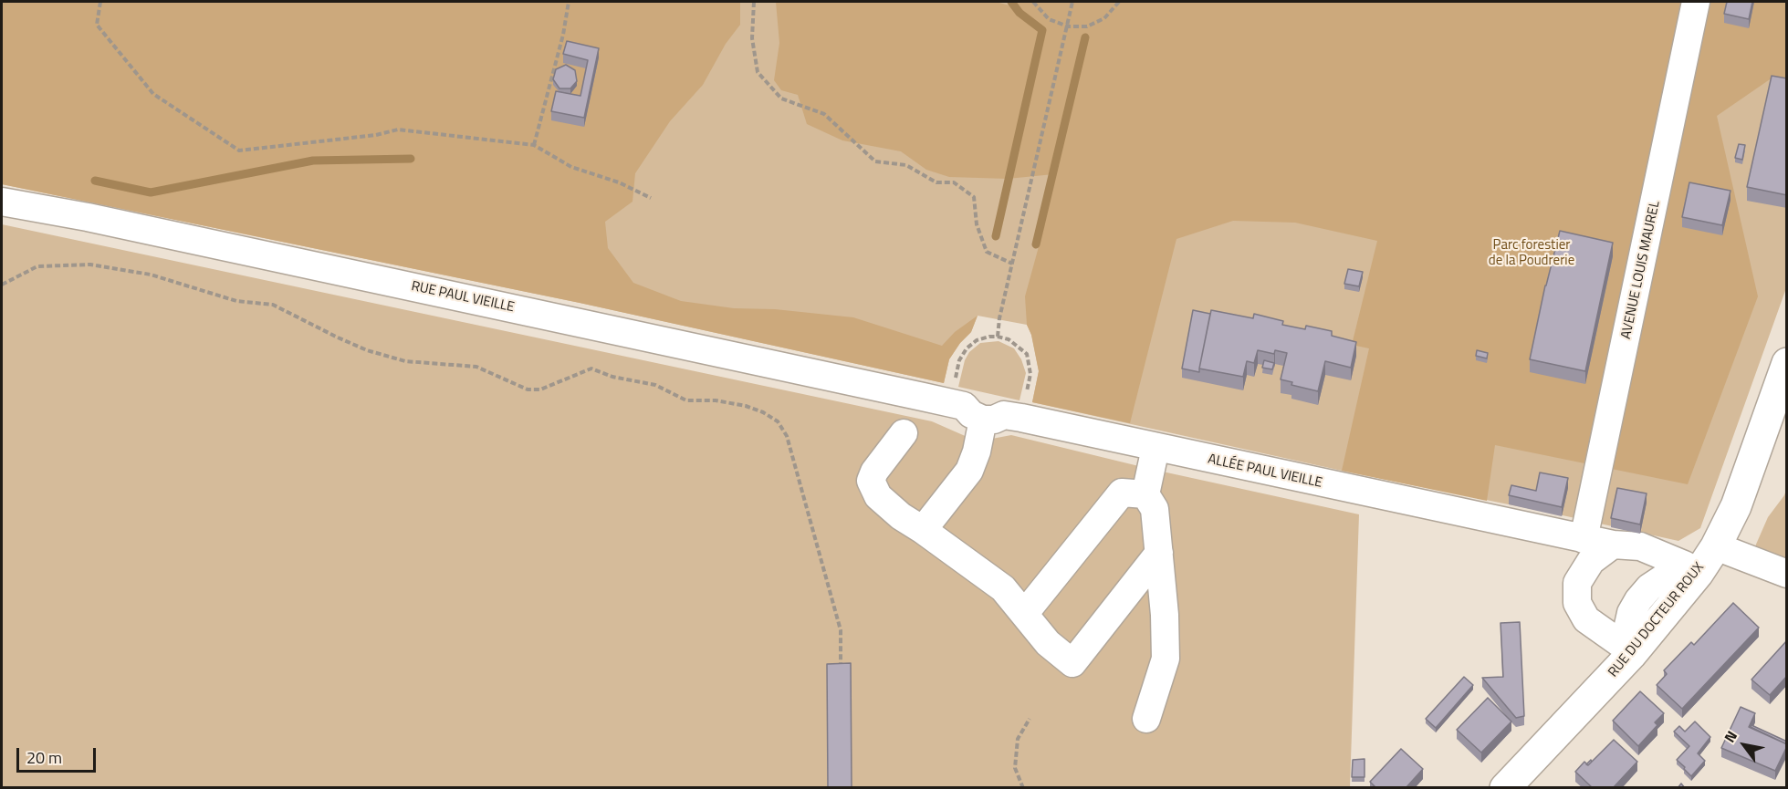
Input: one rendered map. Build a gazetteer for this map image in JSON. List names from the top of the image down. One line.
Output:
{"streets":{"main road":["RUE DU DOCTEUR ROUX"],"street":["AVENUE LOUIS MAUREL","RUE PAUL VIEILLE","ALLÉE PAUL VIEILLE"]},"crossings":[["AVENUE LOUIS MAUREL","ALLÉE PAUL VIEILLE"],["RUE PAUL VIEILLE","ALLÉE PAUL VIEILLE"],["ALLÉE PAUL VIEILLE","RUE DU DOCTEUR ROUX"]],"parks":["Parc forestier de la Poudrerie"],"scale_bar":"20 m","north":"top left"}
